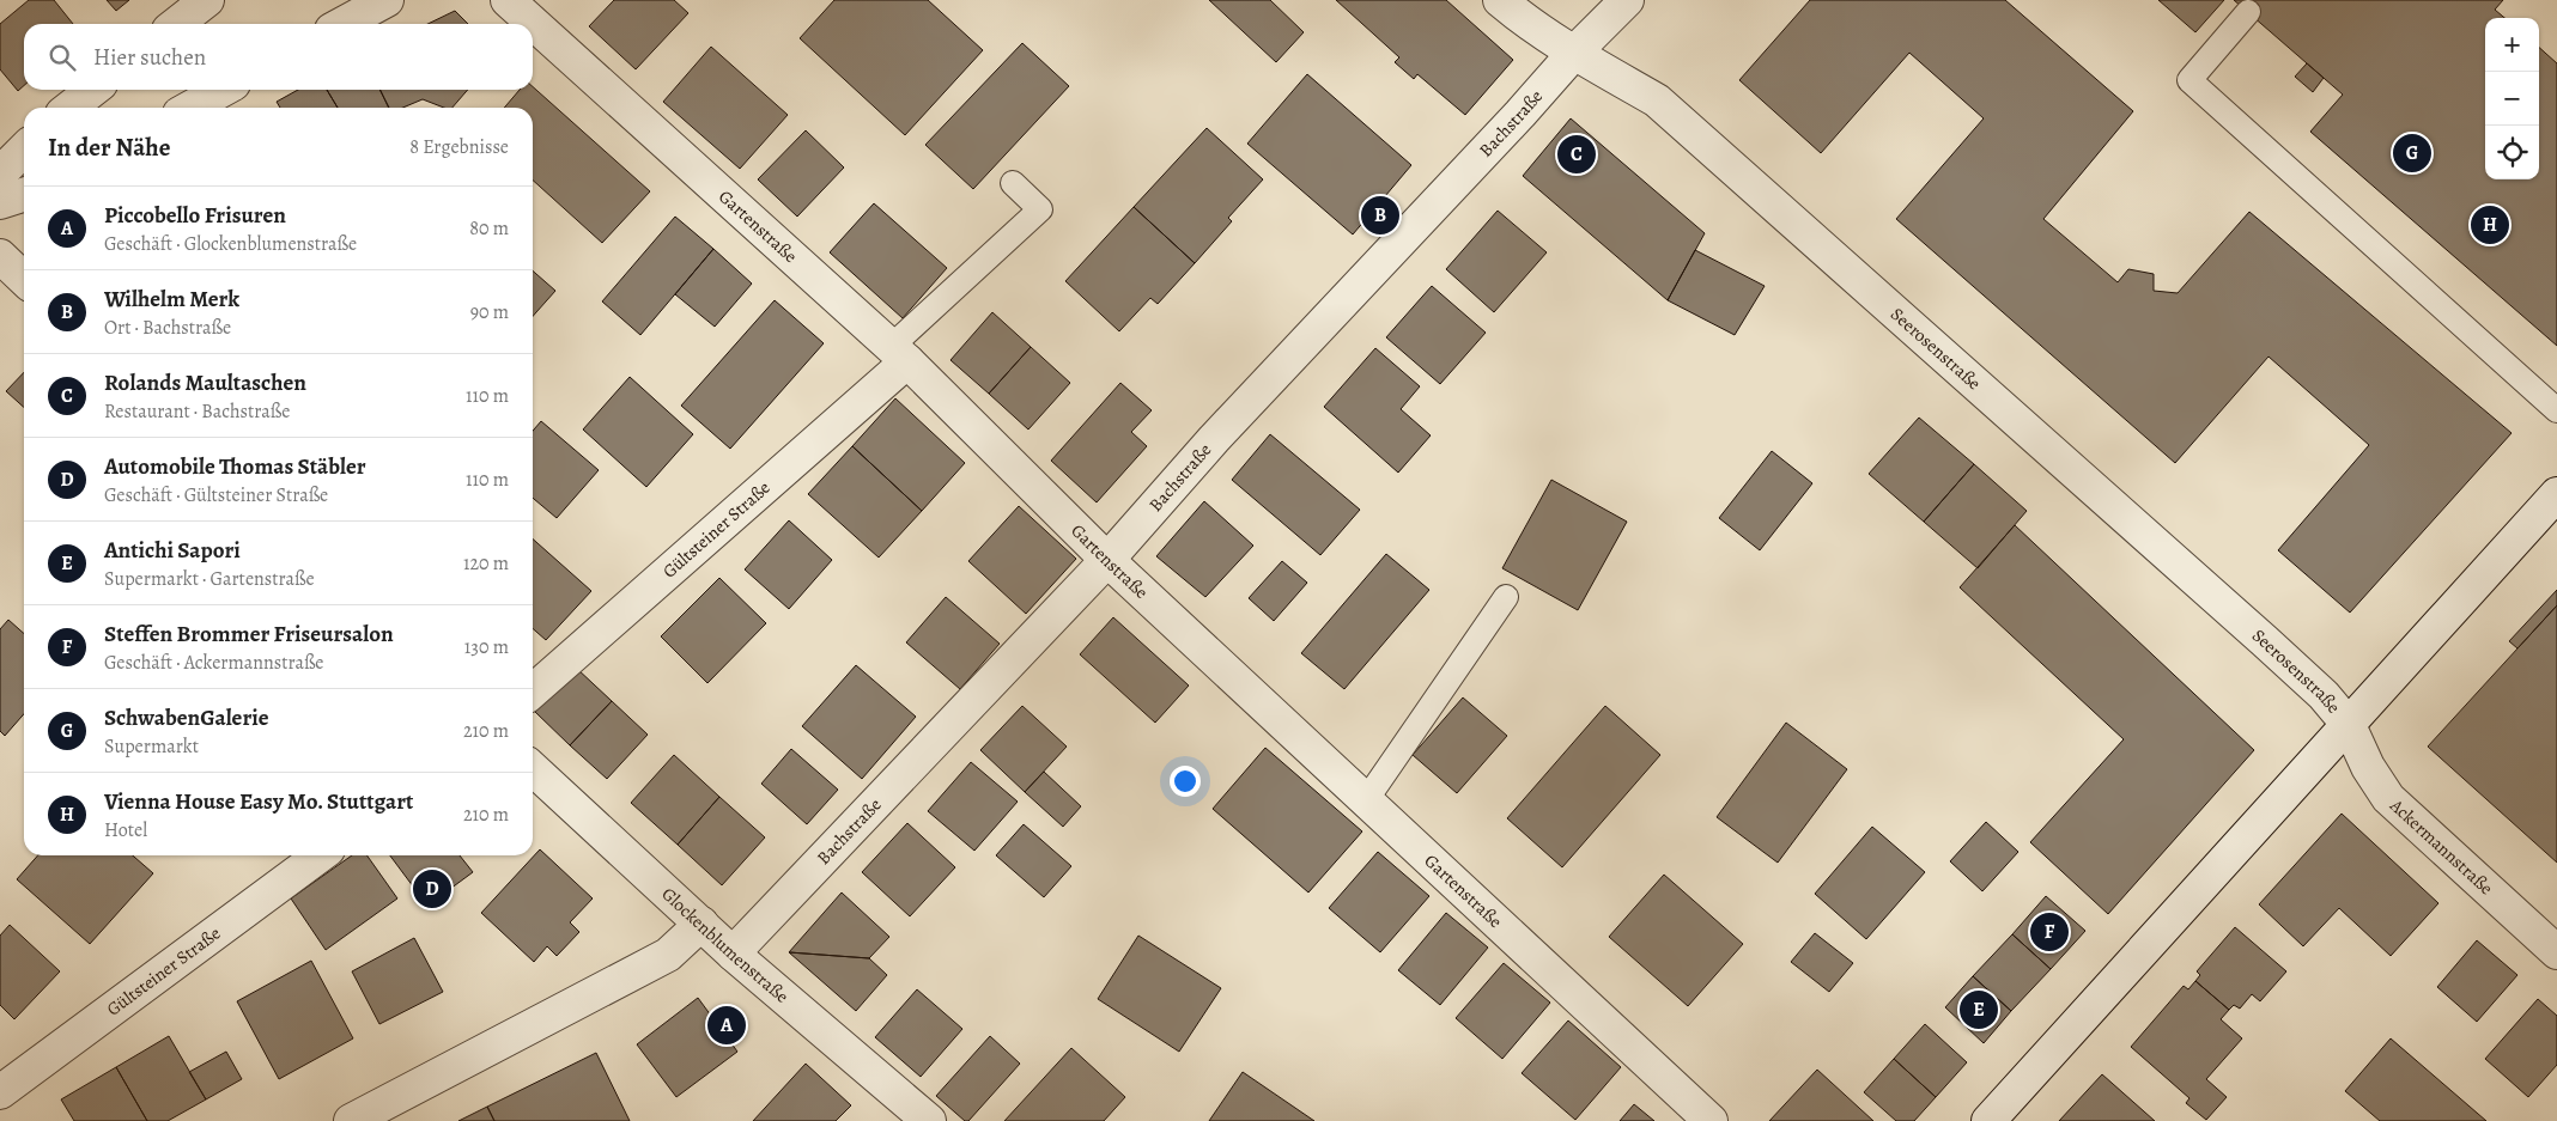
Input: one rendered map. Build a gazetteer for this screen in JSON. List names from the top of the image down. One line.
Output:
{"streets":{"street":["Bachstraße","Gartenstraße","Seerosenstraße","Gültsteiner Straße","Ackermannstraße","Glockenblumenstraße"]},"crossings":[["Bachstraße","Gartenstraße"],["Bachstraße","Seerosenstraße"],["Bachstraße","Glockenblumenstraße"],["Gartenstraße","Gültsteiner Straße"],["Seerosenstraße","Ackermannstraße"]],"page":{"map_buttons":["+","−"],"search":"Hier suchen","heading":["In der Nähe","8 Ergebnisse"],"pins":["G","C","B","H","D","F","E","A"],"list":[{"mark":"A","name":"Piccobello Frisuren","note":"Geschäft · Glockenblumenstraße","value":"80 m"},{"mark":"B","name":"Wilhelm Merk","note":"Ort · Bachstraße","value":"90 m"},{"mark":"C","name":"Rolands Maultaschen","note":"Restaurant · Bachstraße","value":"110 m"},{"mark":"D","name":"Automobile Thomas Stäbler","note":"Geschäft · Gültsteiner Straße","value":"110 m"},{"mark":"E","name":"Antichi Sapori","note":"Supermarkt · Gartenstraße","value":"120 m"},{"mark":"F","name":"Steffen Brommer Friseursalon","note":"Geschäft · Ackermannstraße","value":"130 m"},{"mark":"G","name":"SchwabenGalerie","note":"Supermarkt","value":"210 m"},{"mark":"H","name":"Vienna House Easy Mo. Stuttgart","note":"Hotel","value":"210 m"}]}}
